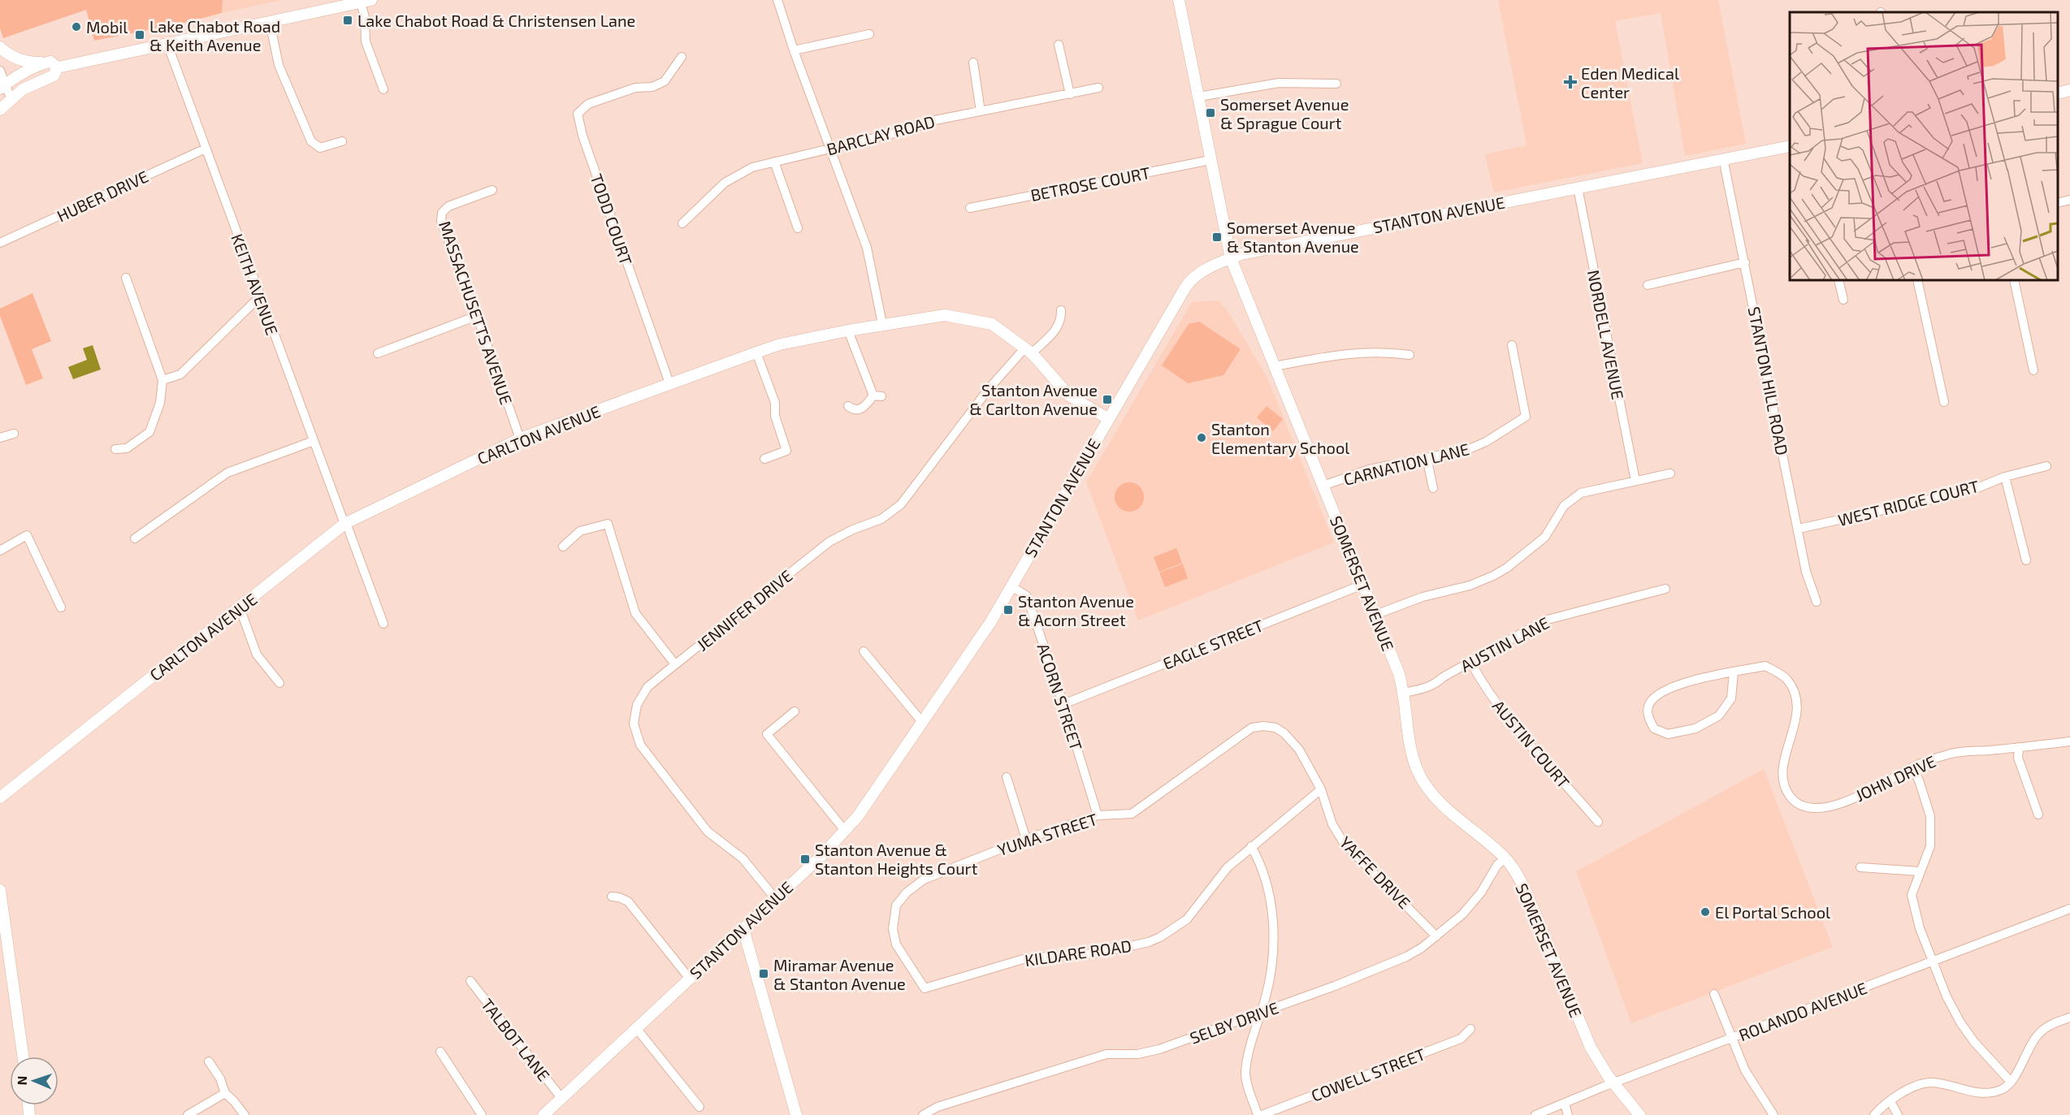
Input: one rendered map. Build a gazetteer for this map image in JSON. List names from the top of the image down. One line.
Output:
{"streets":{"street":["BARCLAY ROAD","BETROSE COURT","HUBER DRIVE","STANTON AVENUE","TODD COURT","KEITH AVENUE","MASSACHUSETTS AVENUE","NORDELL AVENUE","STANTON HILL ROAD","CARLTON AVENUE","CARNATION LANE","WEST RIDGE COURT","SOMERSET AVENUE","JENNIFER DRIVE","EAGLE STREET","AUSTIN LANE","ACORN STREET","AUSTIN COURT","JOHN DRIVE","YUMA STREET","YAFFE DRIVE","KILDARE ROAD","ROLANDO AVENUE","SELBY DRIVE","TALBOT LANE","COWELL STREET"]},"crossings":[["BETROSE COURT","SOMERSET AVENUE"],["HUBER DRIVE","KEITH AVENUE"],["STANTON AVENUE","NORDELL AVENUE"],["STANTON AVENUE","STANTON HILL ROAD"],["STANTON AVENUE","CARLTON AVENUE"],["STANTON AVENUE","SOMERSET AVENUE"],["STANTON AVENUE","JENNIFER DRIVE"],["STANTON AVENUE","ACORN STREET"],["STANTON AVENUE","TALBOT LANE"],["TODD COURT","CARLTON AVENUE"],["KEITH AVENUE","CARLTON AVENUE"],["MASSACHUSETTS AVENUE","CARLTON AVENUE"],["STANTON HILL ROAD","WEST RIDGE COURT"],["CARLTON AVENUE","JENNIFER DRIVE"],["CARNATION LANE","SOMERSET AVENUE"],["SOMERSET AVENUE","EAGLE STREET"],["SOMERSET AVENUE","AUSTIN LANE"],["SOMERSET AVENUE","ROLANDO AVENUE"],["SOMERSET AVENUE","SELBY DRIVE"],["EAGLE STREET","ACORN STREET"],["AUSTIN LANE","AUSTIN COURT"],["ACORN STREET","YUMA STREET"],["YUMA STREET","YAFFE DRIVE"],["YUMA STREET","KILDARE ROAD"],["YAFFE DRIVE","KILDARE ROAD"],["YAFFE DRIVE","SELBY DRIVE"]],"places":{"transit":["Lake Chabot Road & Christensen Lane","Lake Chabot Road & Keith Avenue","Somerset Avenue & Sprague Court","Somerset Avenue & Stanton Avenue","Stanton Avenue & Carlton Avenue","Stanton Avenue & Acorn Street","Stanton Avenue & Stanton Heights Court","Miramar Avenue & Stanton Avenue"],"other":["Mobil","Stanton Elementary School","El Portal School"],"health":["Eden Medical Center"]},"north":"left"}
